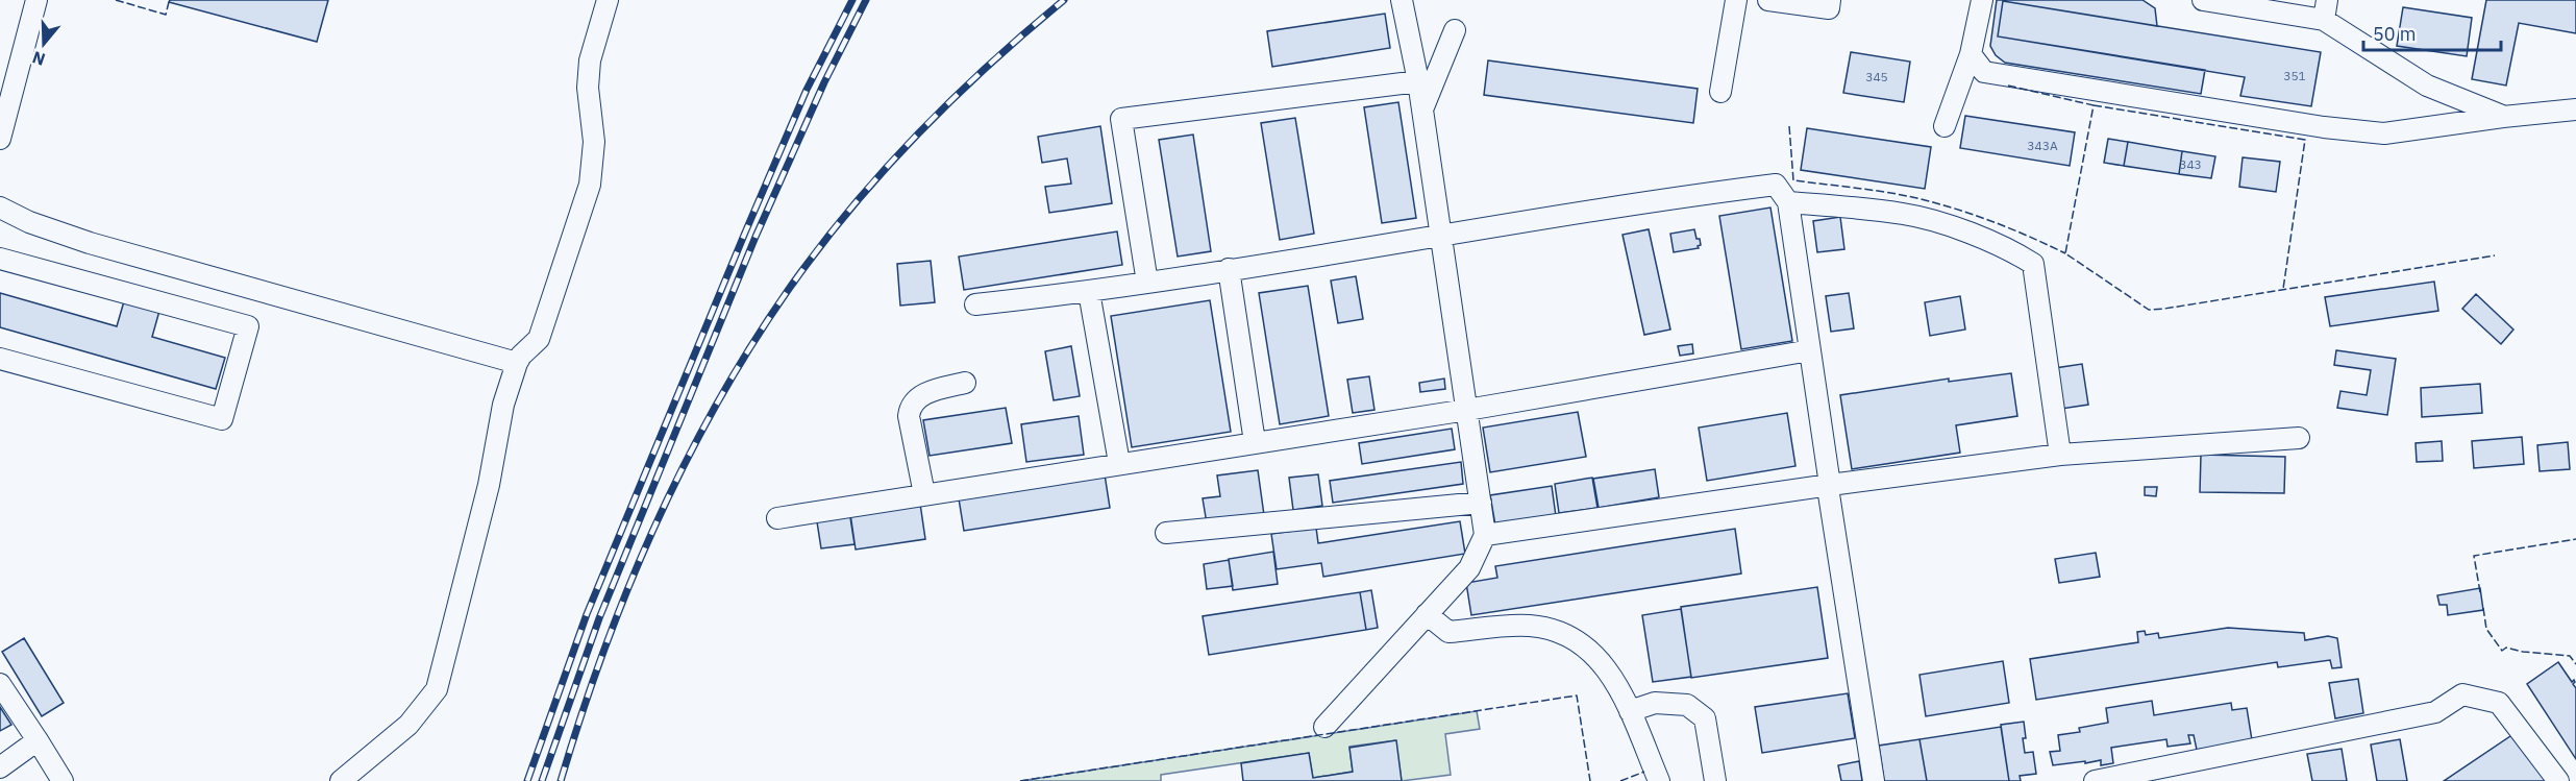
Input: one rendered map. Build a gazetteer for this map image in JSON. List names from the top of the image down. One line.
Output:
{"house_numbers":["351","345","343A","343"],"scale_bar":"50 m","north":"bottom"}
